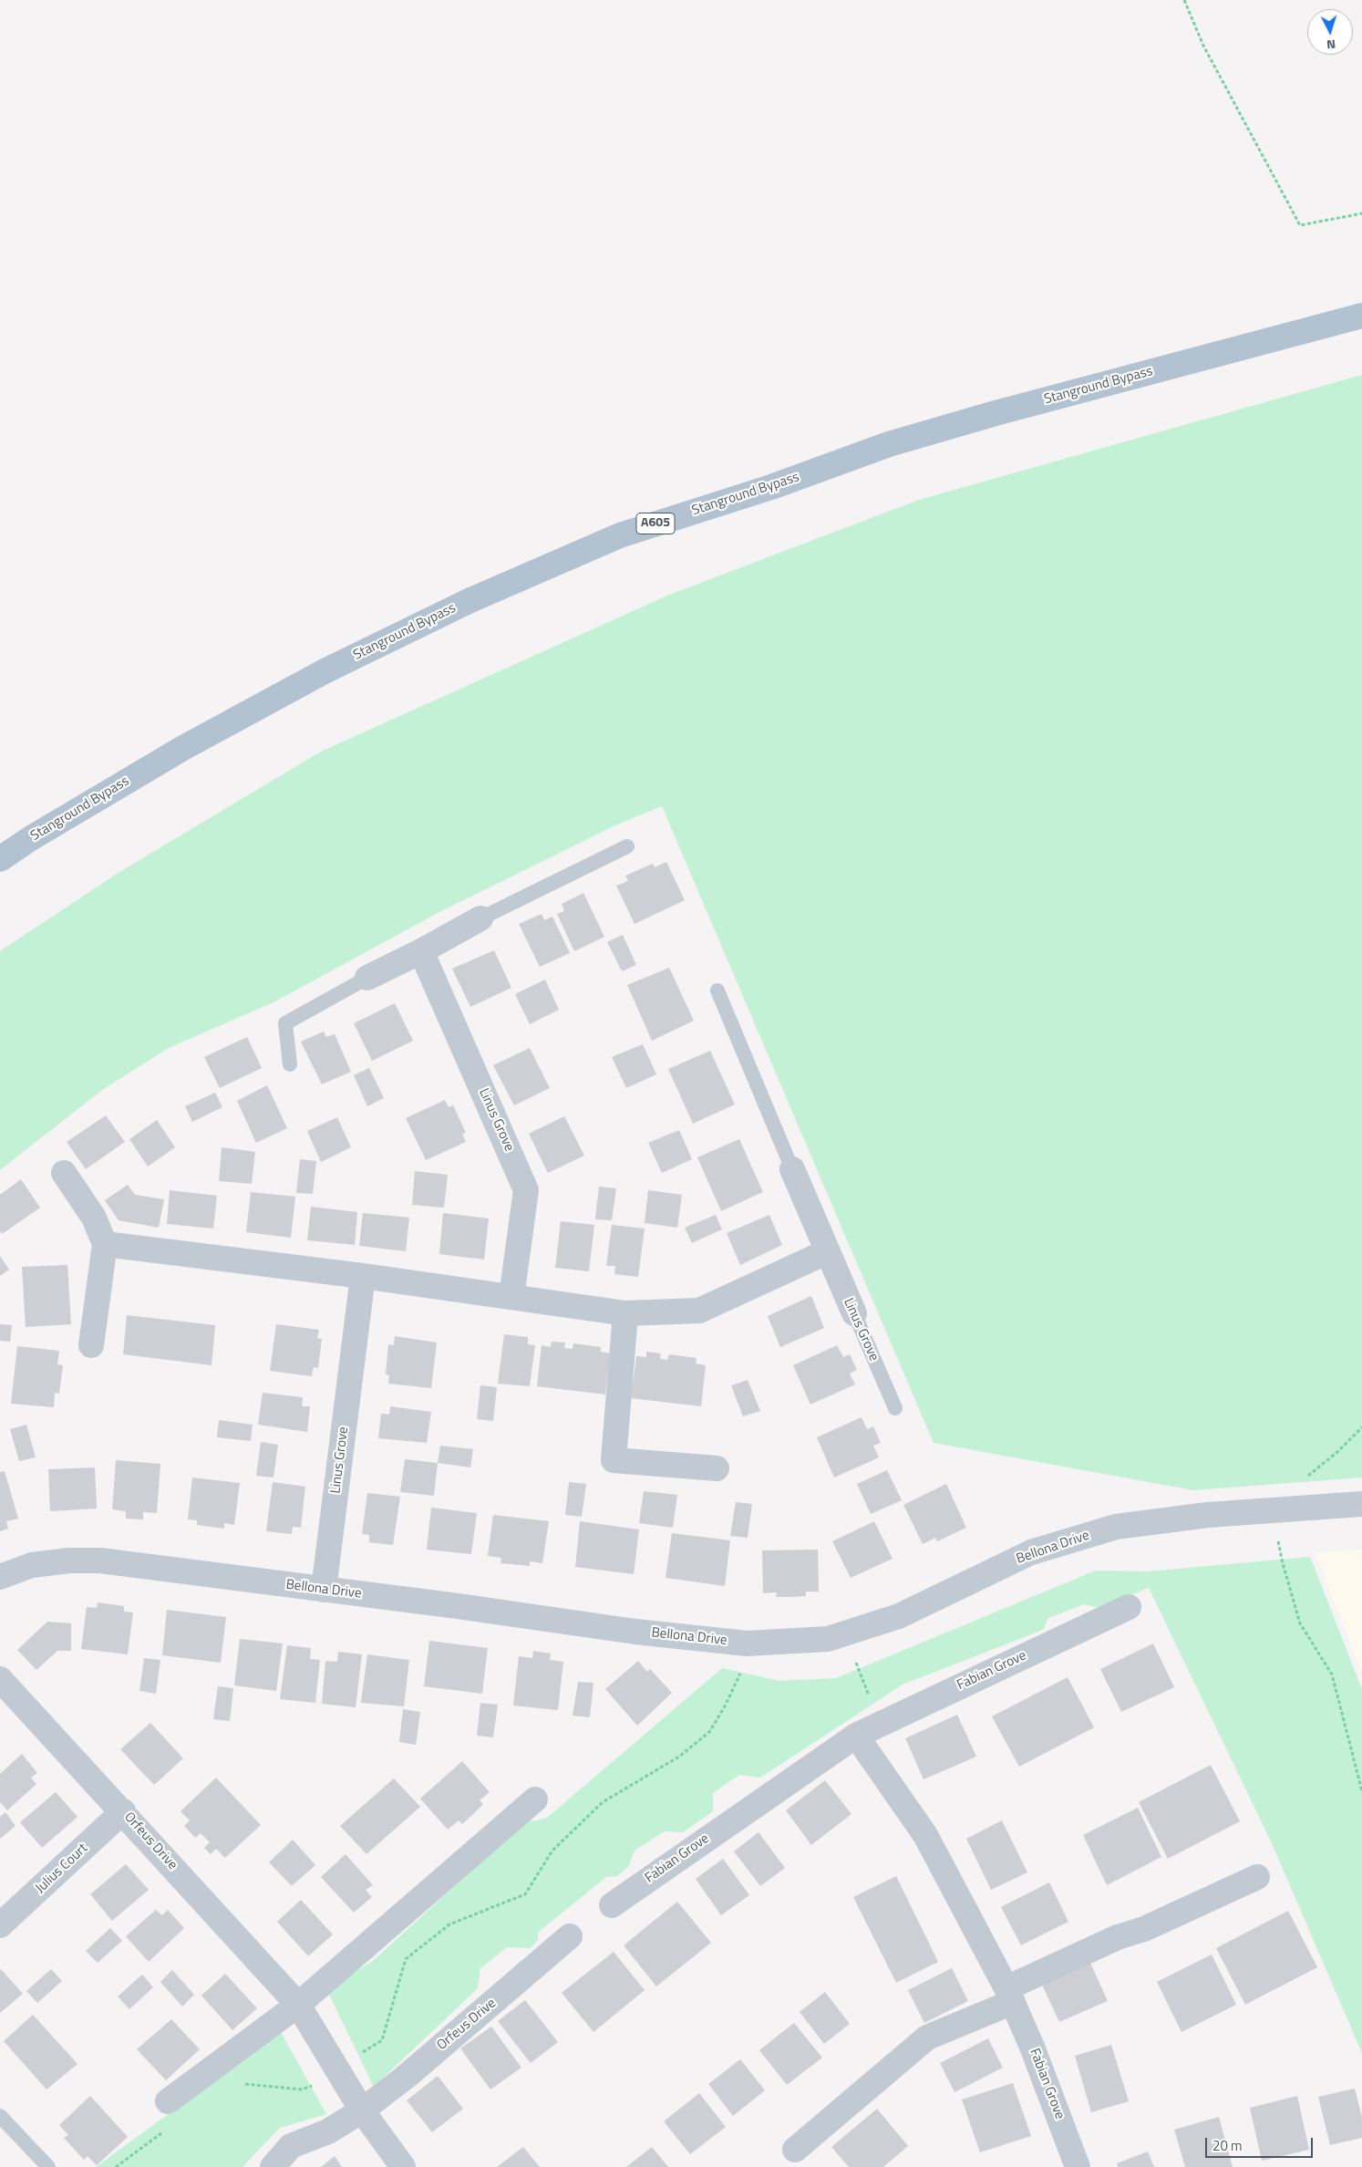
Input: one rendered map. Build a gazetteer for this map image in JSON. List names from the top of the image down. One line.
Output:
{"streets":{"main road":["Stanground Bypass","A605"],"street":["Linus Grove","Bellona Drive","Fabian Grove","Orfeus Drive","Julius Court"]},"crossings":[["Linus Grove","Bellona Drive"],["Orfeus Drive","Julius Court"]],"scale_bar":"20 m","north":"bottom"}
